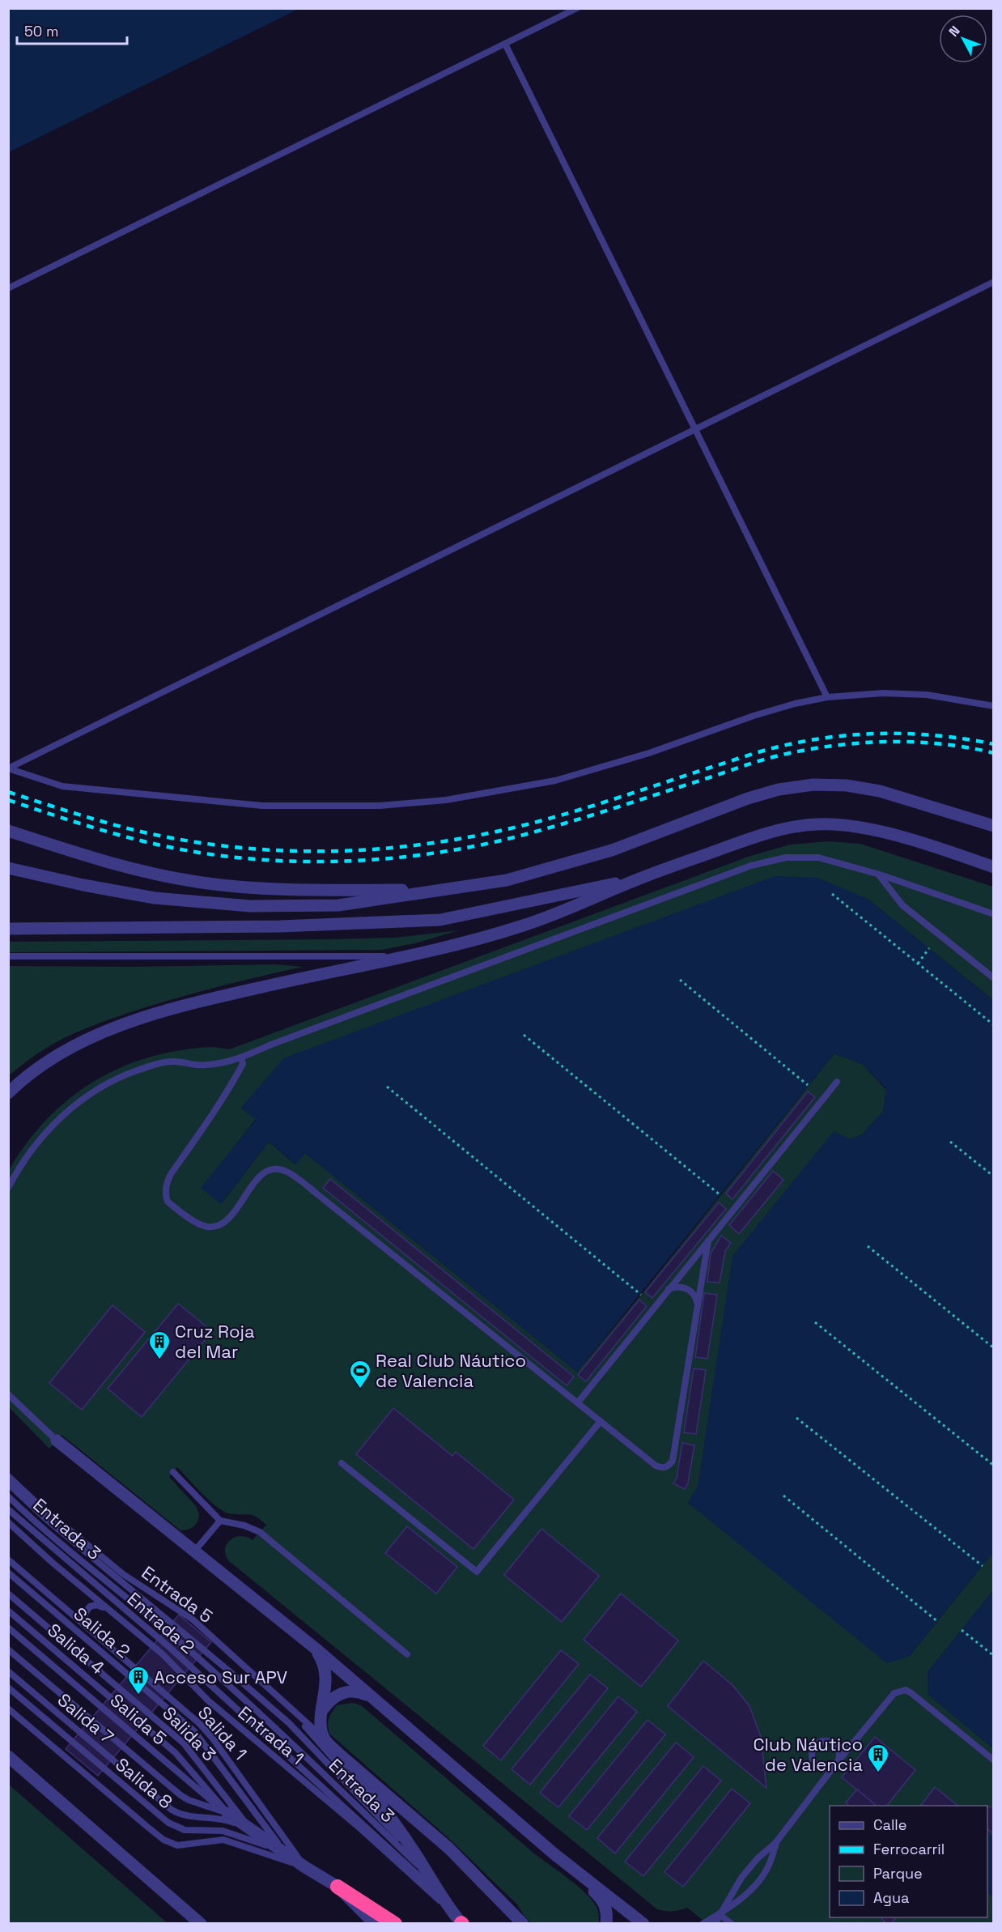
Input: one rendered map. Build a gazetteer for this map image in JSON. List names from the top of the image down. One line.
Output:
{"streets":{"lane":["Entrada 3","Entrada 5","Entrada 2","Salida 2","Salida 4","Salida 7","Salida 5","Salida 1","Salida 3","Entrada 1","Salida 8"]},"crossings":[["Salida 2","Salida 8"],["Salida 4","Salida 5"],["Salida 7","Salida 3"]],"places":{"building":["Cruz Roja del Mar","Acceso Sur APV","Club Náutico de Valencia"],"sports":["Real Club Náutico de Valencia"]},"legend":["Calle","Ferrocarril","Parque","Agua"],"scale_bar":"50 m","north":"top left"}
